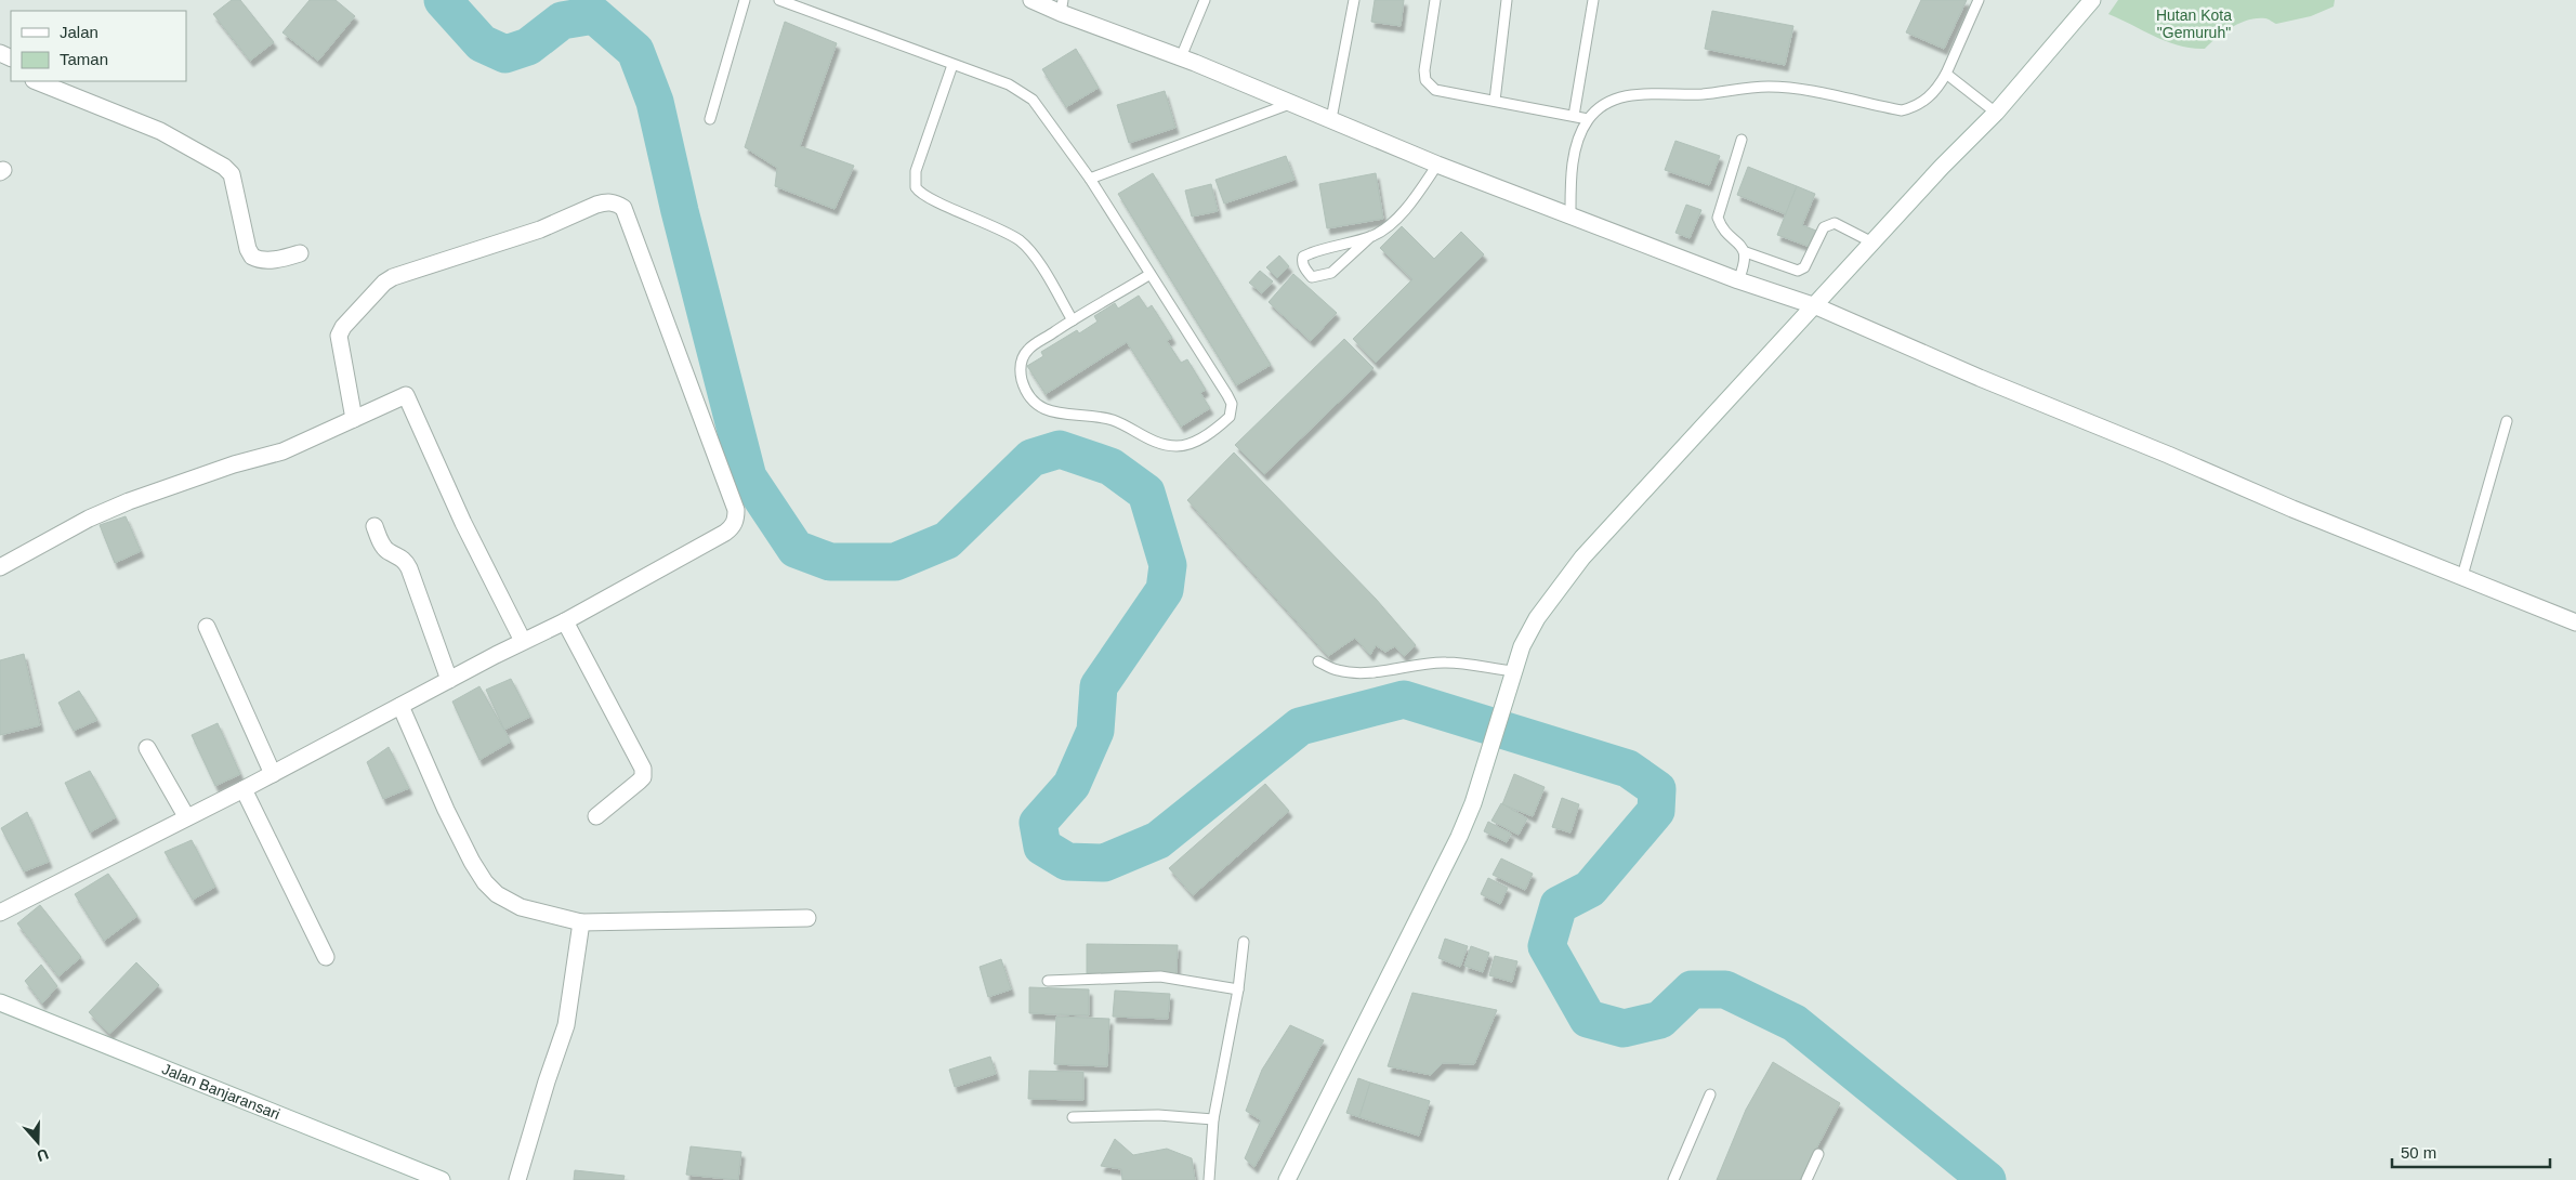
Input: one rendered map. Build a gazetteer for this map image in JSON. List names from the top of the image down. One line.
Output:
{"streets":{"street":["Jalan Banjaransari"]},"parks":["Hutan Kota \"Gemuruh\""],"legend":["Jalan","Taman"],"scale_bar":"50 m","north":"bottom"}
